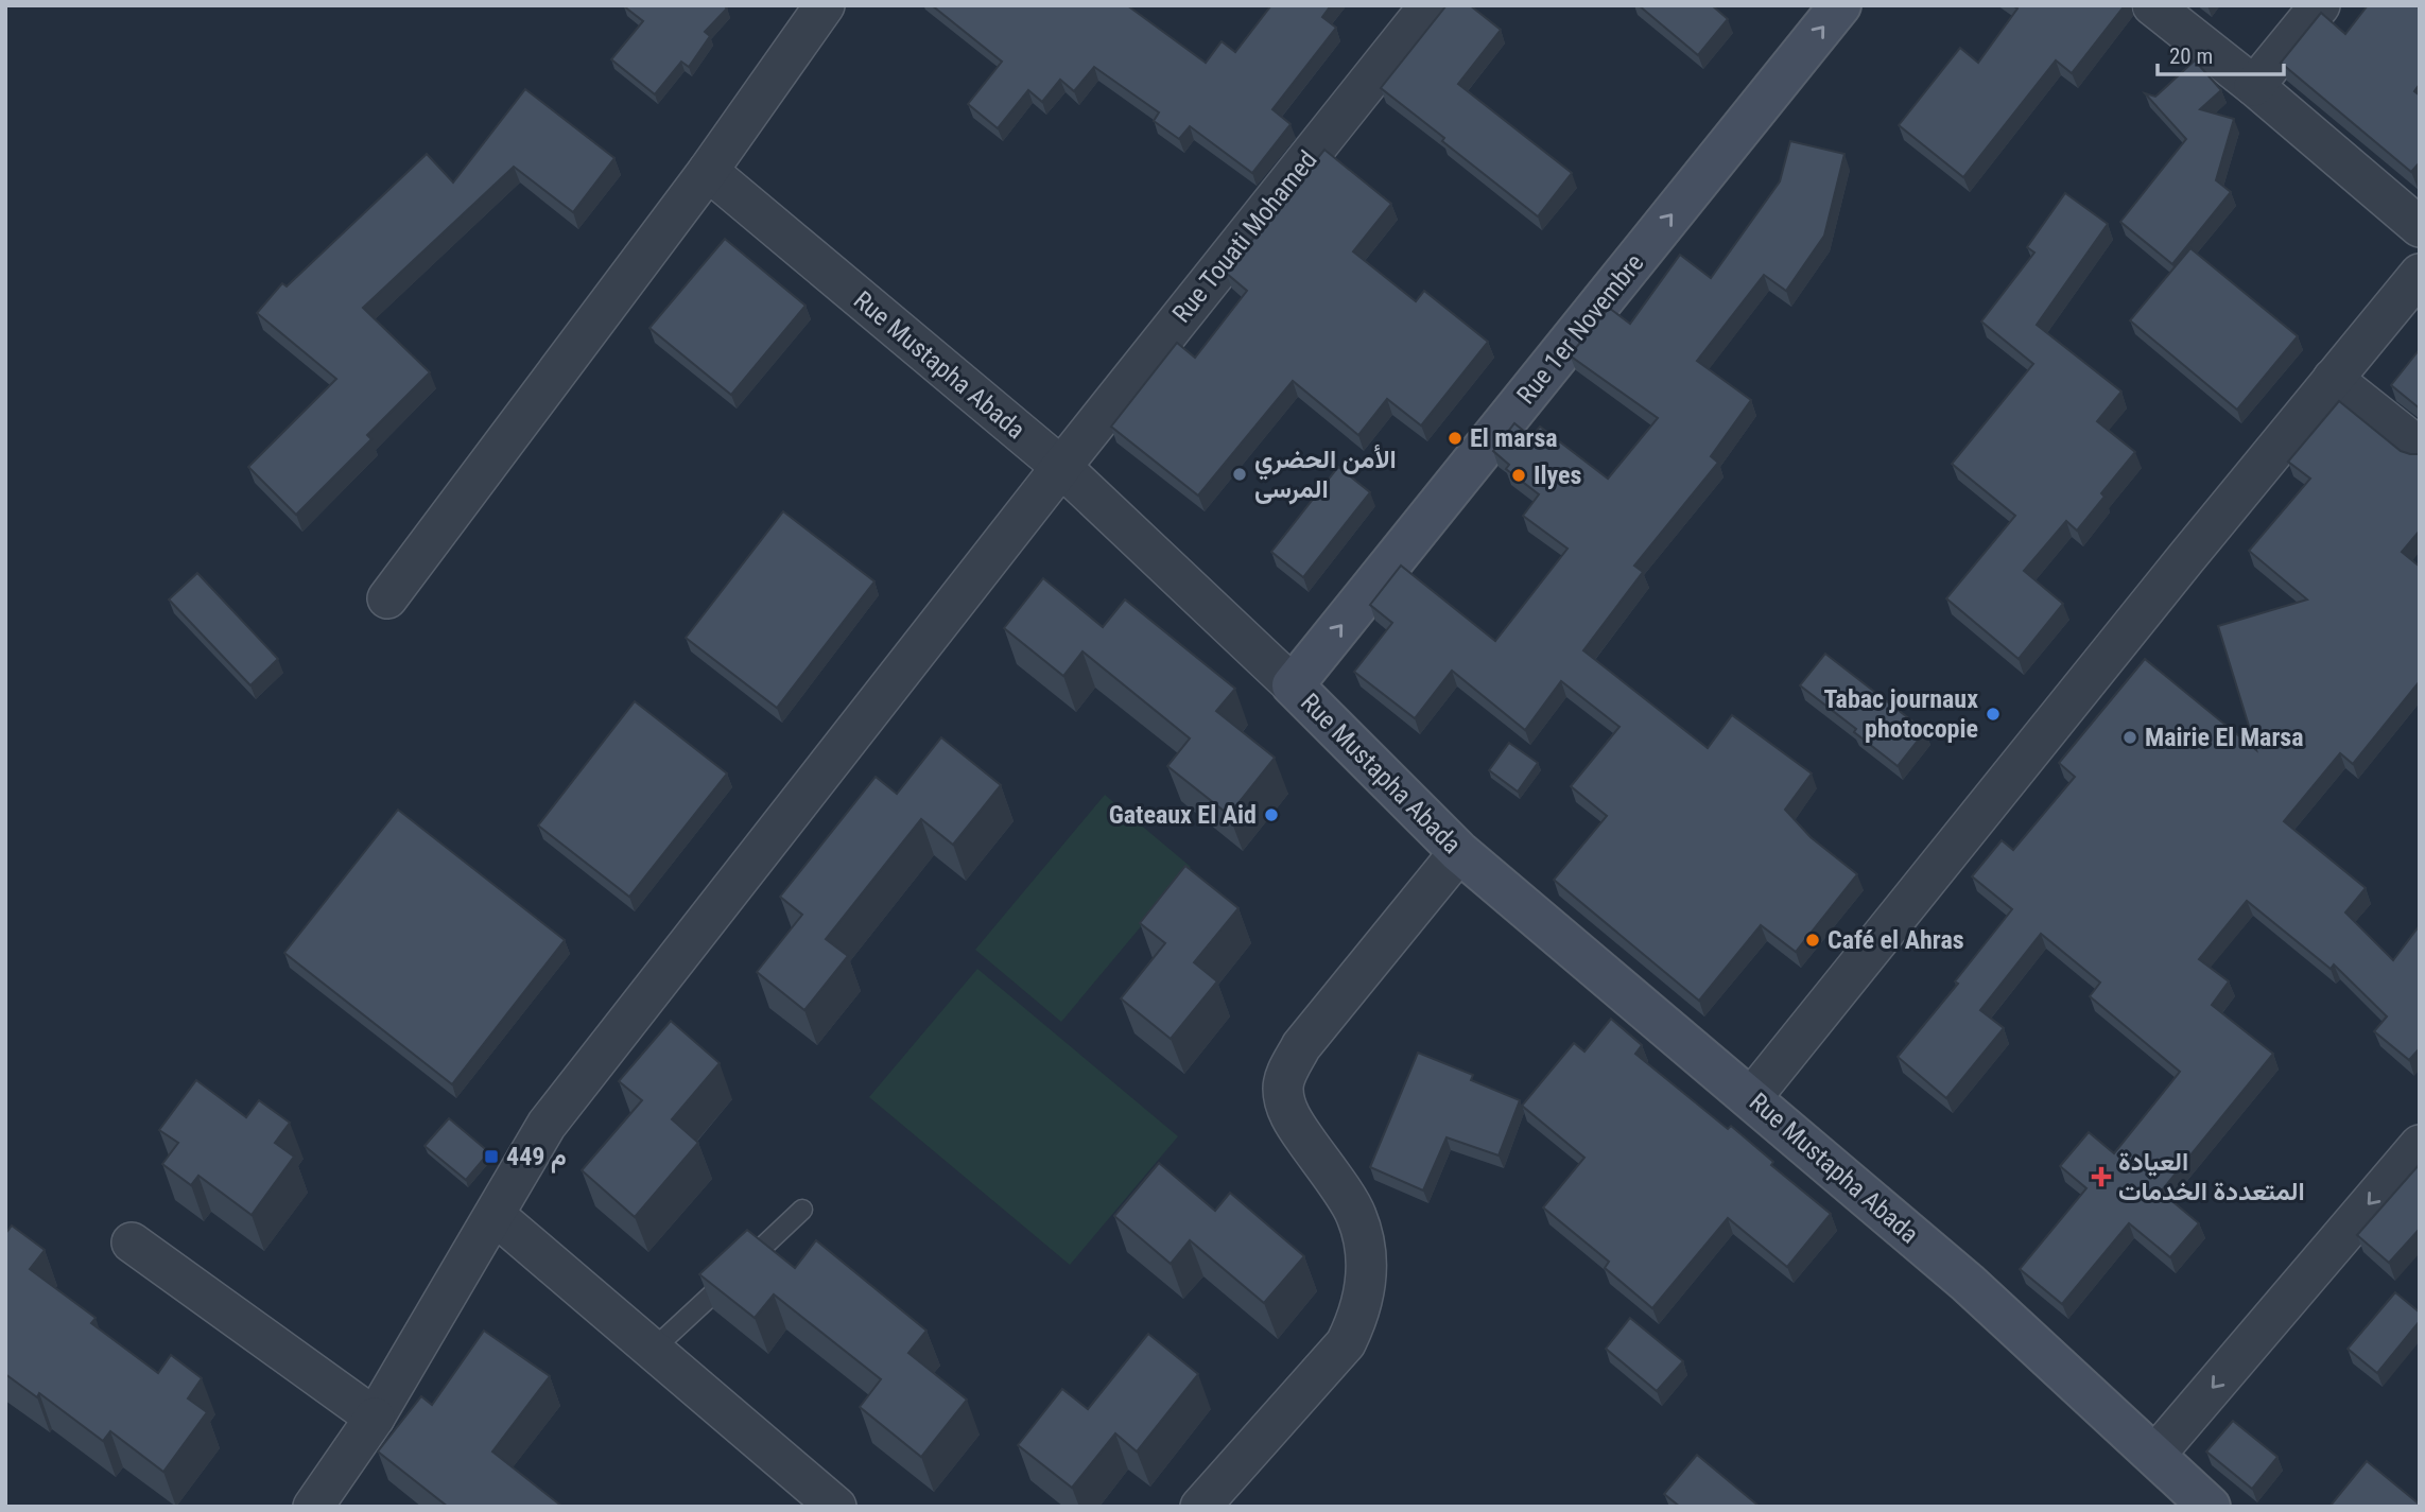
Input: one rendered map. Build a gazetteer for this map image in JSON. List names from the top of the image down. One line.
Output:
{"streets":{"main road":["Rue 1er Novembre","Rue Mustapha Abada"],"street":["Rue Touati Mohamed"]},"crossings":[["Rue Touati Mohamed","Rue Mustapha Abada"],["Rue 1er Novembre","Rue Mustapha Abada"]],"one_way":["Rue 1er Novembre"],"places":{"other":["El marsa","الأمن الحضري المرسى","Ilyes","Tabac journaux photocopie","Mairie El Marsa","Gateaux El Aid","Café el Ahras"],"transit":["م 449"],"health":["العيادة المتعددة الخدمات"]},"scale_bar":"20 m"}
